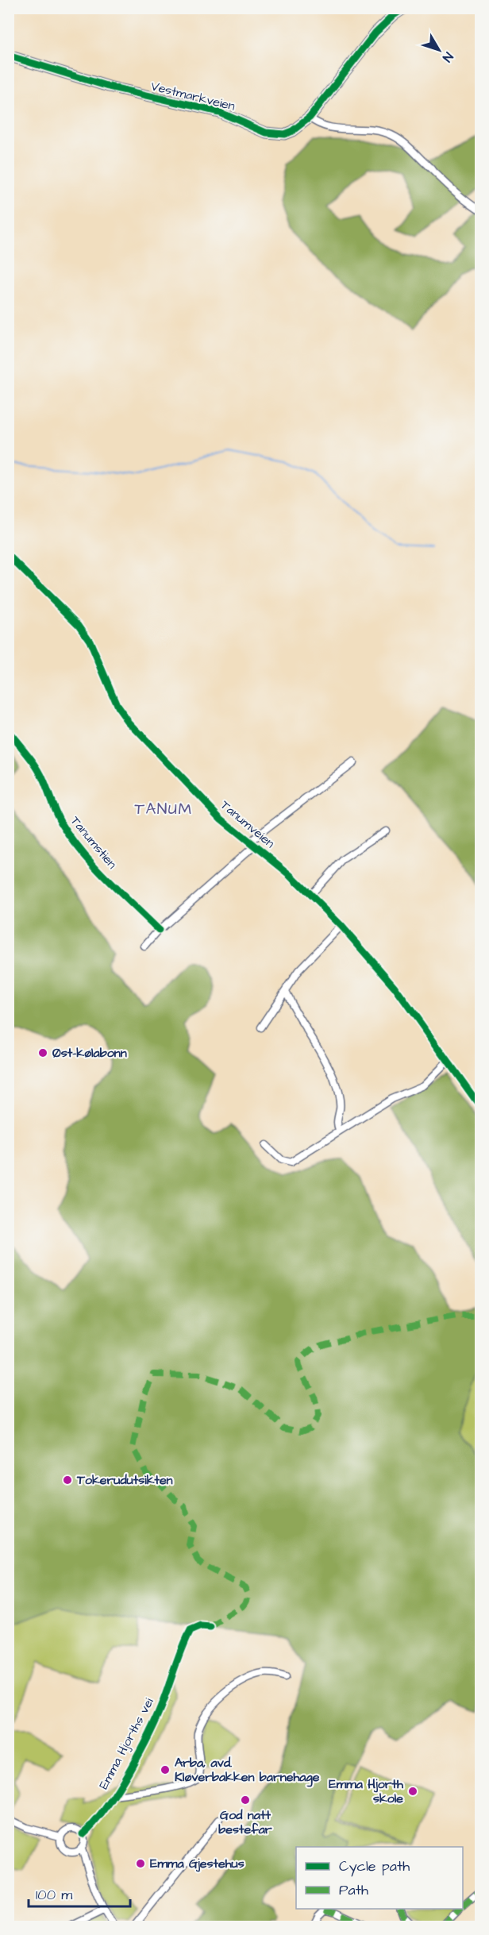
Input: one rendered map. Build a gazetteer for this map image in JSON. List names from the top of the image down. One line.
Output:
{"streets":{"street":["Vestmarkveien","Tanumveien","Tanumstien","Emma Hjorths vei"]},"districts":["TANUM"],"places":["Øst-kølabonn","Tokerudutsikten","Arba, avd. Kløverbakken barnehage","Emma Hjorth skole","God natt bestefar","Emma Gjestehus"],"legend":["Cycle path","Path"],"scale_bar":"100 m","north":"bottom right"}
